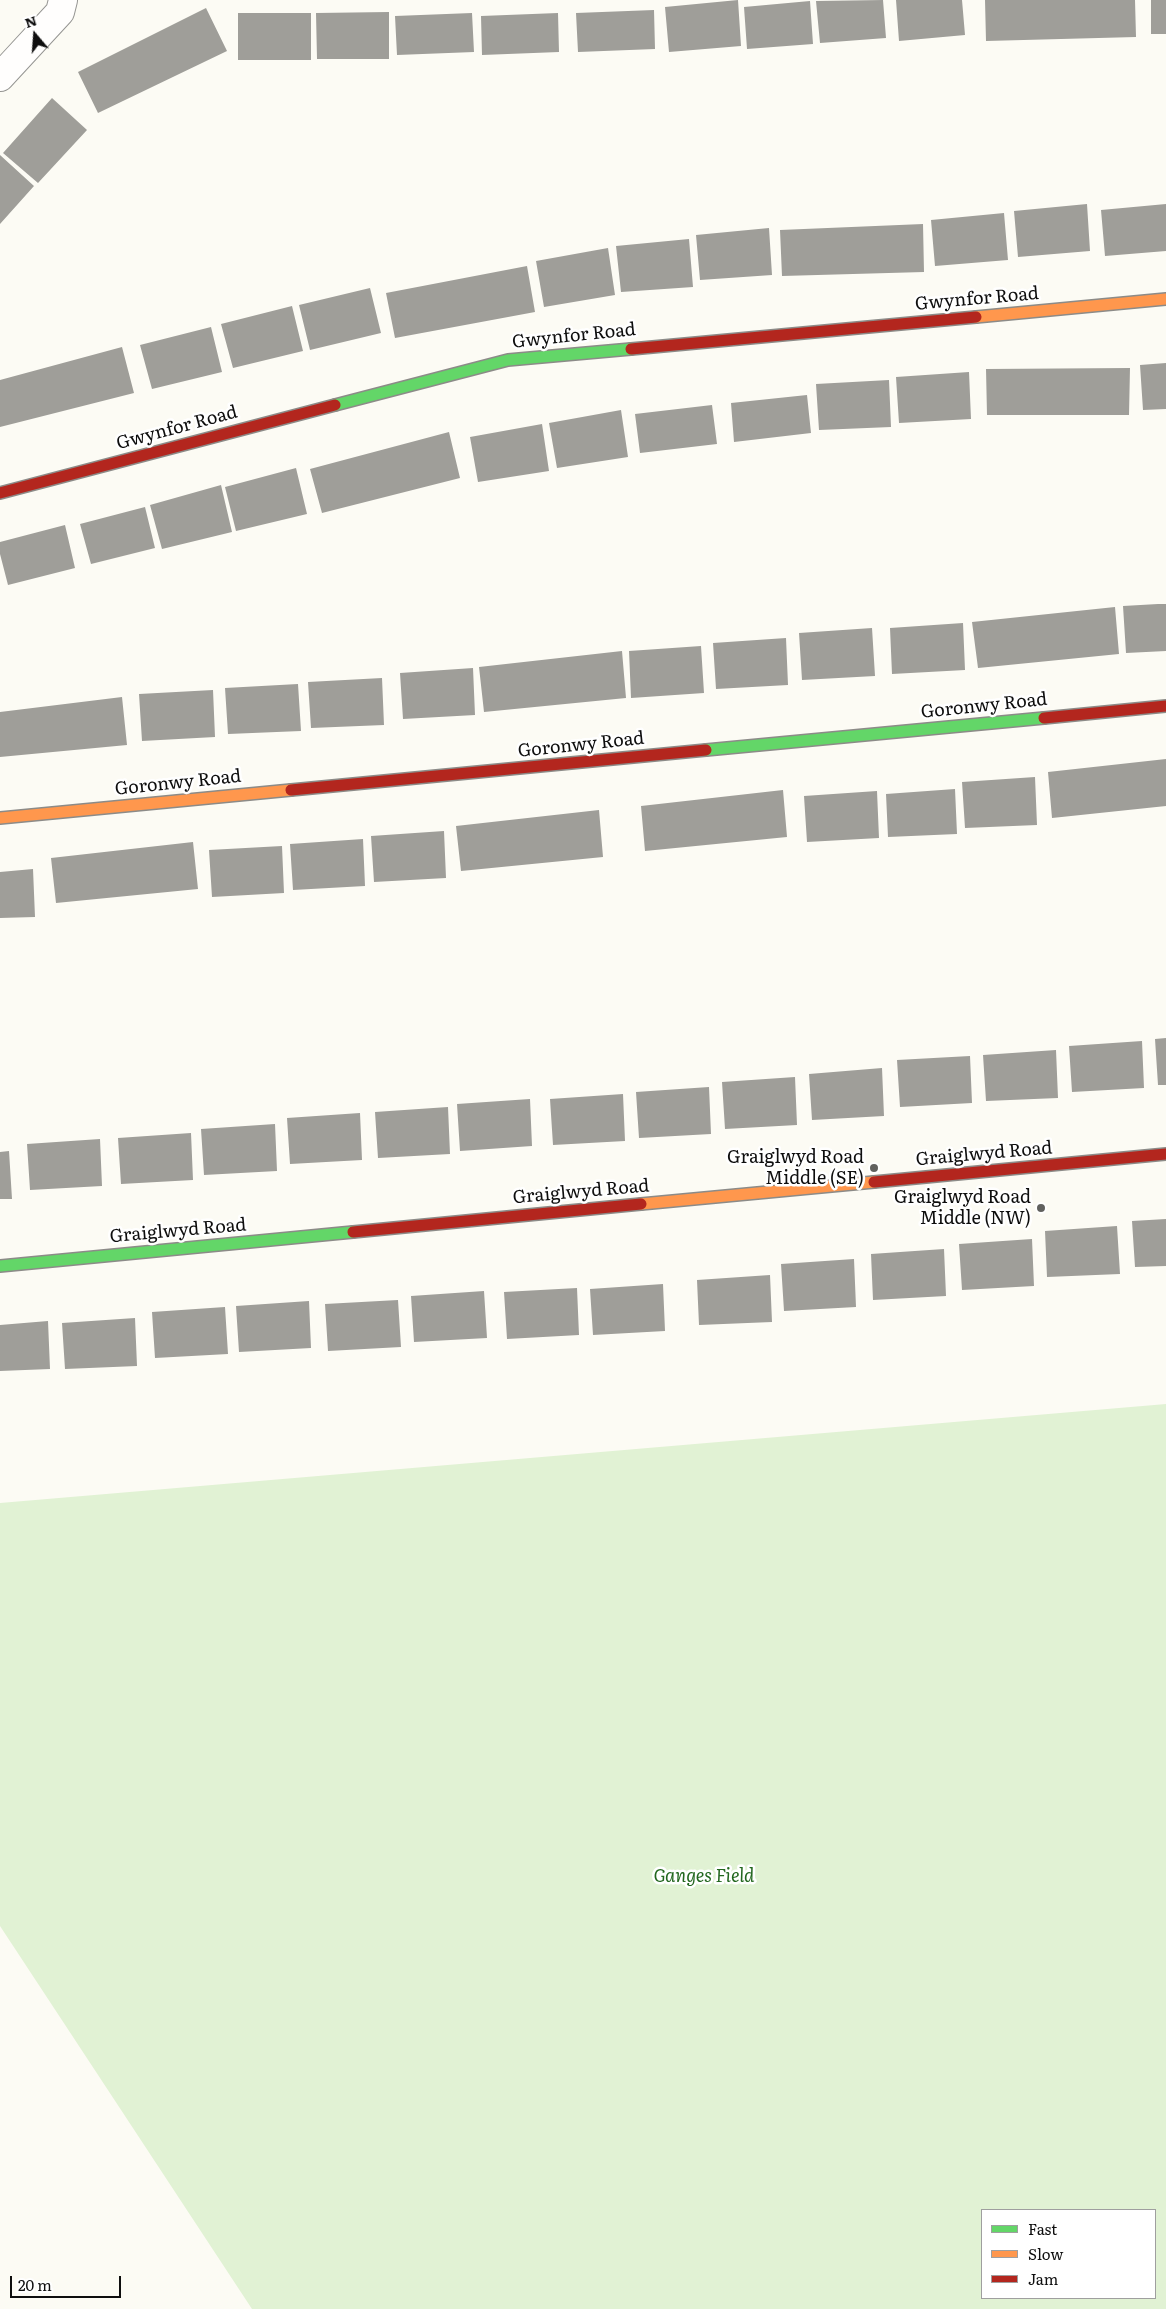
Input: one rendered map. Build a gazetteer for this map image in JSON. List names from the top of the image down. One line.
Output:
{"streets":{"street":["Gwynfor Road","Goronwy Road","Graiglwyd Road"]},"parks":["Ganges Field"],"places":["Graiglwyd Road Middle (SE)","Graiglwyd Road Middle (NW)"],"legend":["Fast","Slow","Jam"],"scale_bar":"20 m","north":"top"}
